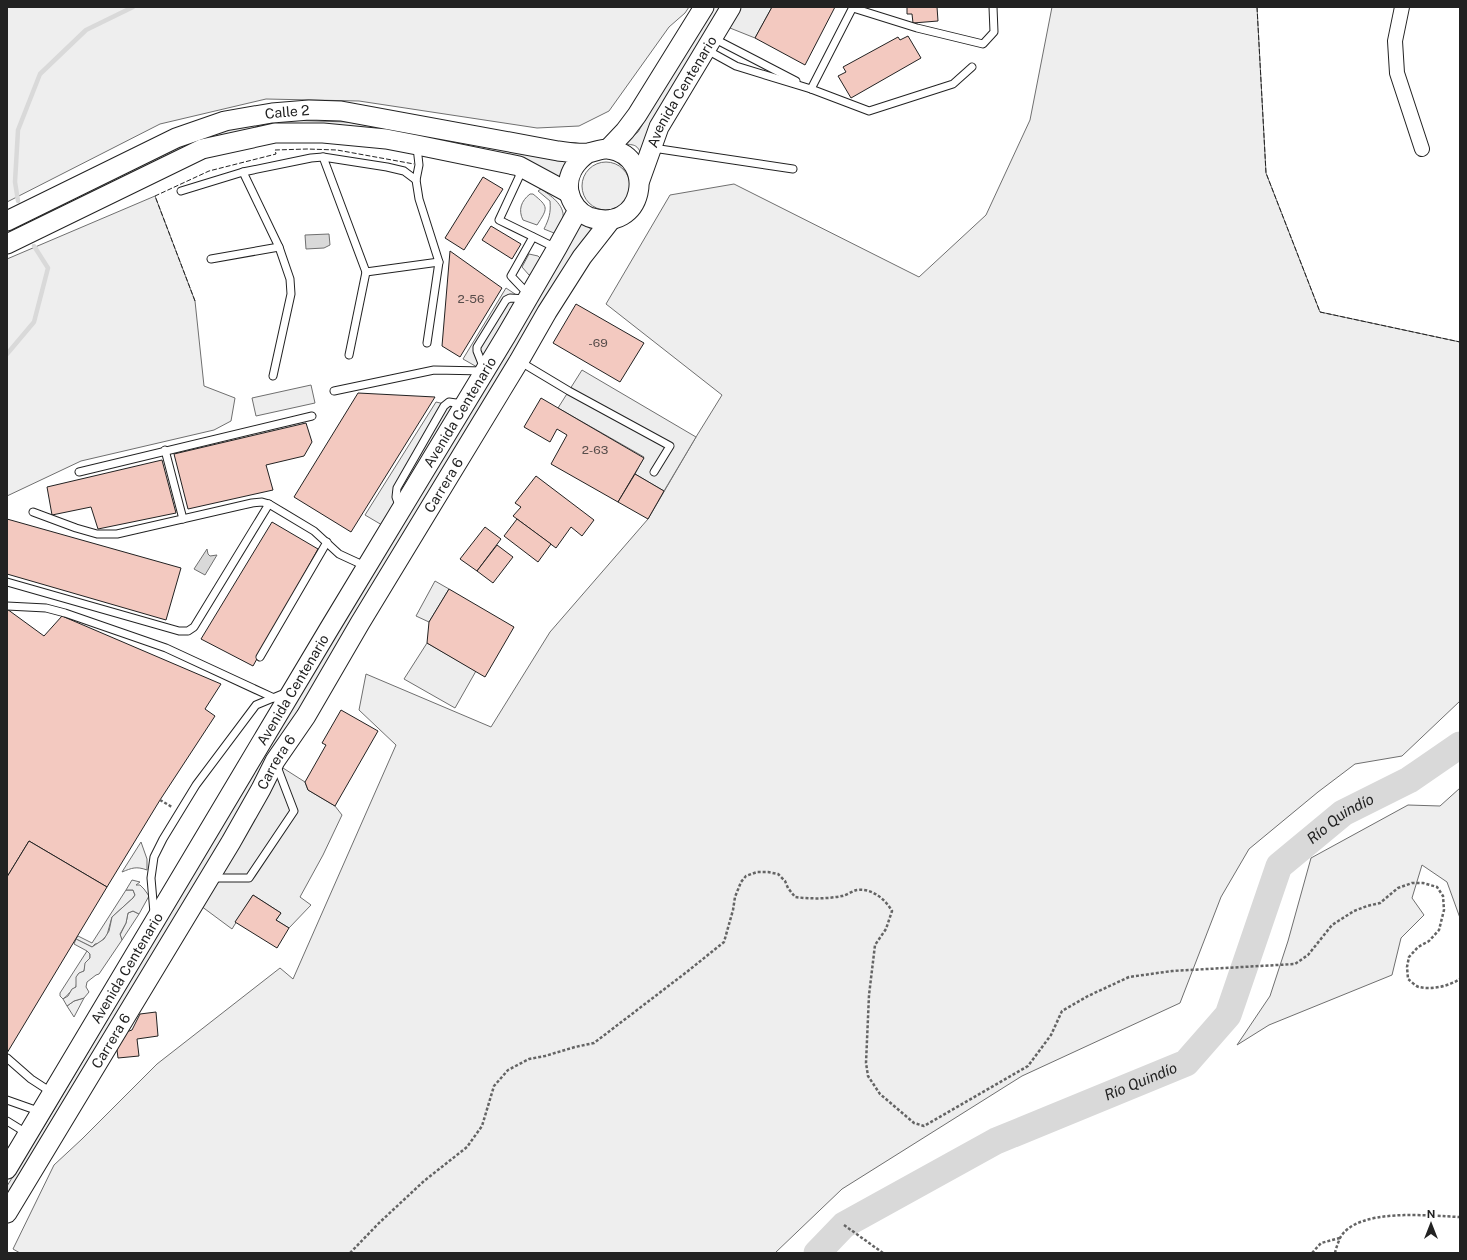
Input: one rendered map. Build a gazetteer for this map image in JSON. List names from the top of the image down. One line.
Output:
{"streets":{"main road":["Avenida Centenario","Calle 2","Carrera 6"]},"crossings":[["Avenida Centenario","Calle 2"],["Avenida Centenario","Carrera 6"],["Calle 2","Carrera 6"]],"water":["Río Quindío"],"house_numbers":["2-56","-69","2-63"],"north":"top"}
